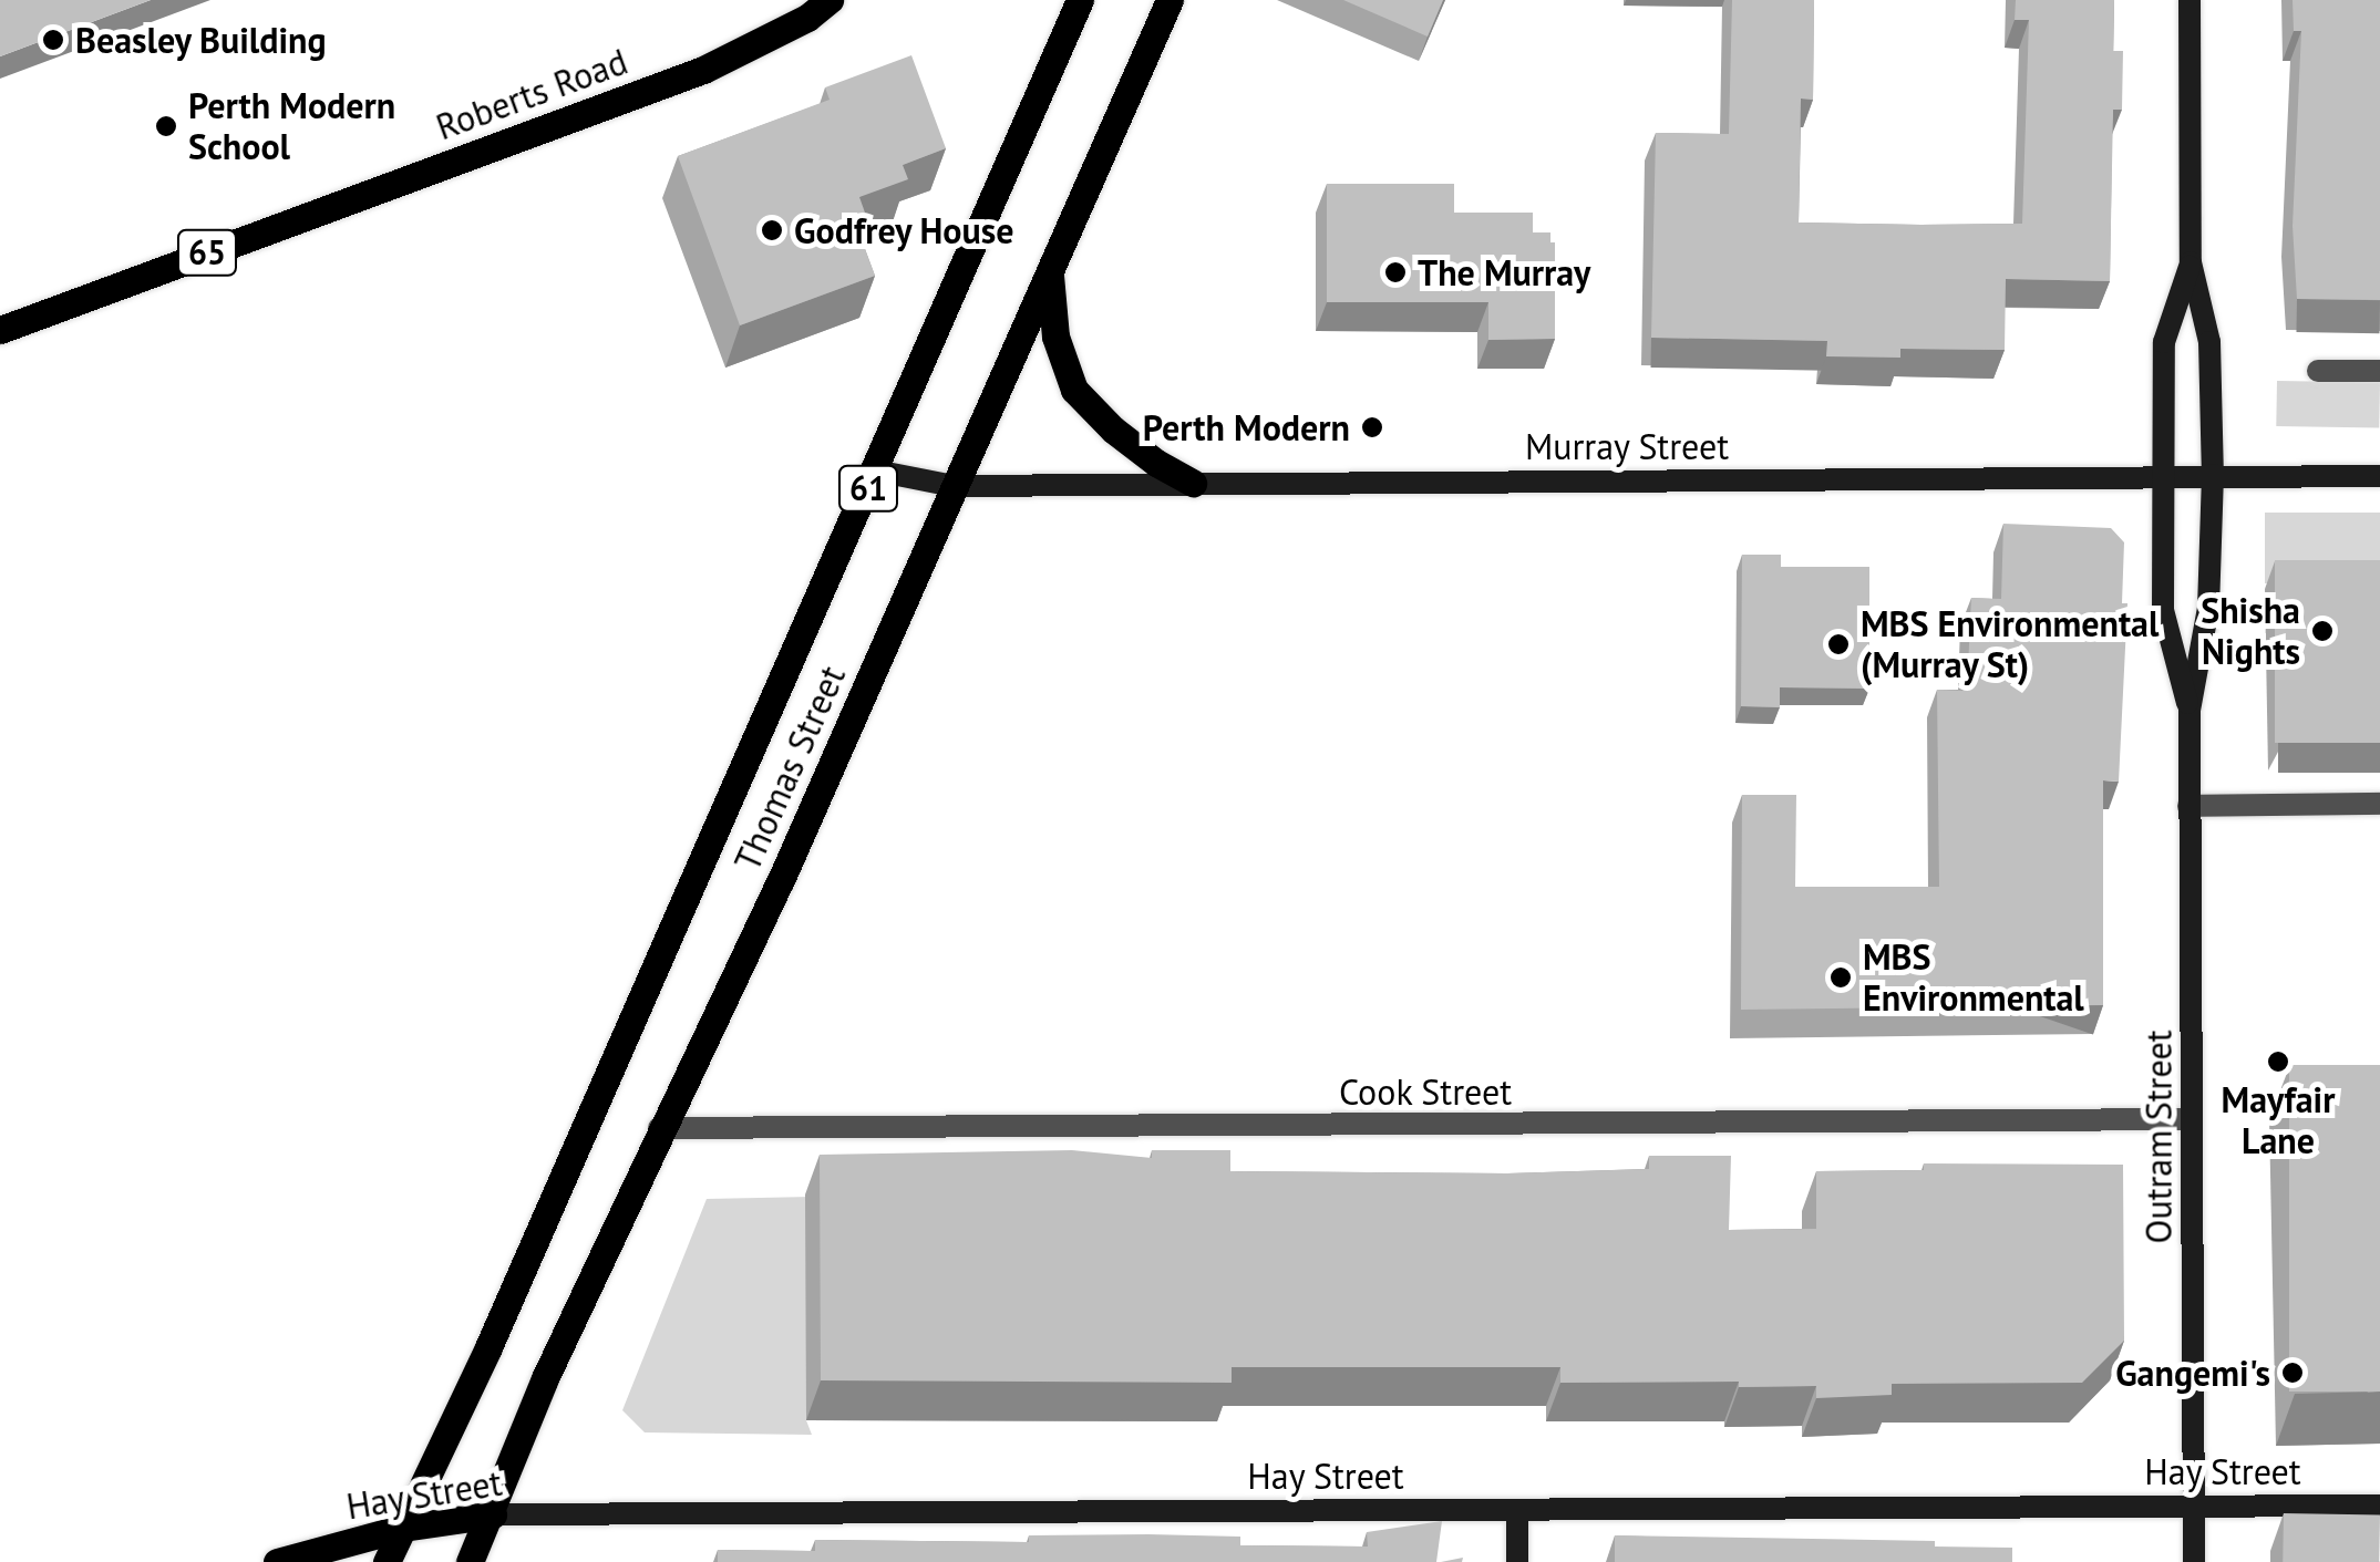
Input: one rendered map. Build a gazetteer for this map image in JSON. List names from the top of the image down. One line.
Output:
{"streets":{"main road":["Roberts Road","65","Murray Street","61","Thomas Street","Outram Street","Hay Street"],"street":["Cook Street"]},"crossings":[["Murray Street","Thomas Street"],["Murray Street","Outram Street"],["Thomas Street","Cook Street"],["Thomas Street","Hay Street"],["Cook Street","Outram Street"],["Outram Street","Hay Street"]],"places":["Beasley Building","Perth Modern School","Godfrey House","The Murray","Perth Modern","Shisha Nights","MBS Environmental (Murray St)","MBS Environmental","Mayfair Lane","Gangemi's"]}
